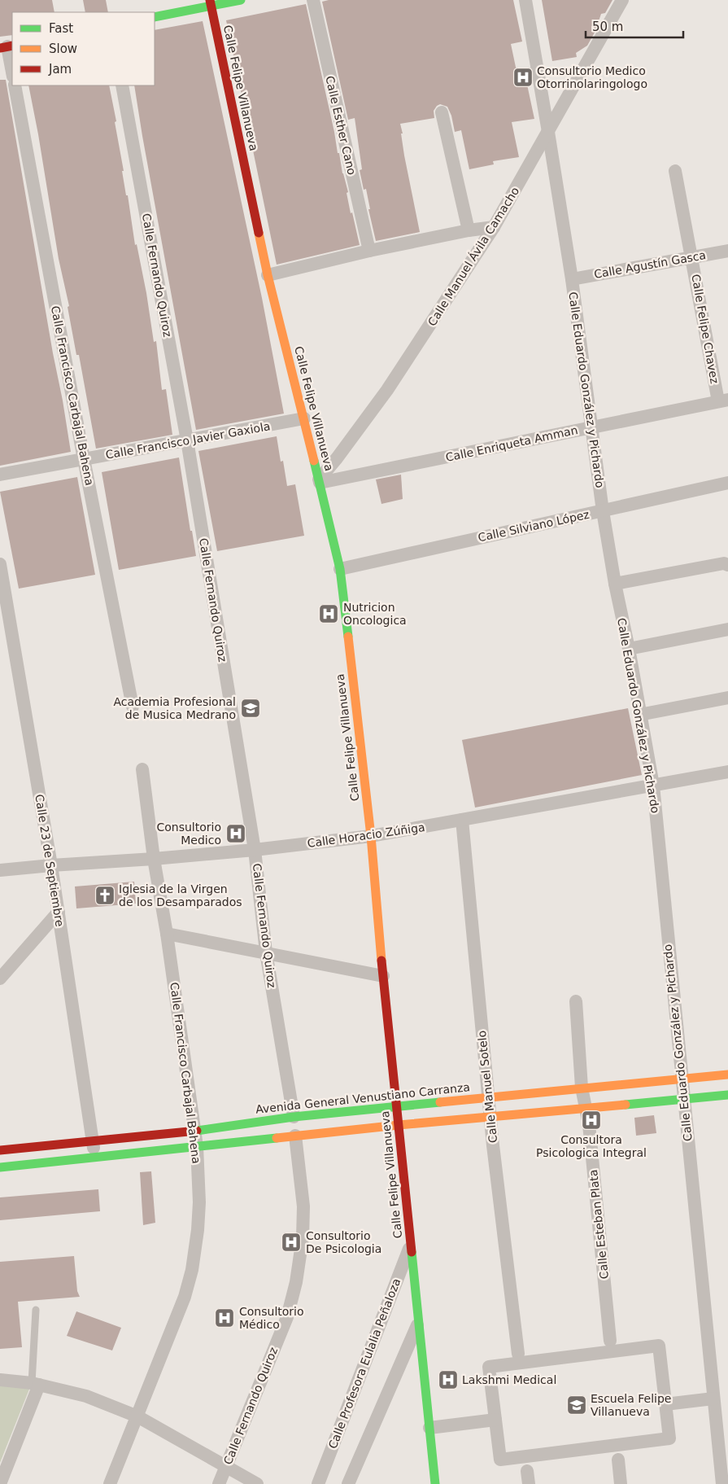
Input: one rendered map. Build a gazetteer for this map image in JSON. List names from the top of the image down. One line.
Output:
{"streets":{"main road":["Calle Felipe Villanueva","Avenida General Venustiano Carranza"],"street":["Calle Esther Cano","Calle Manuel Ávila Camacho","Calle Agustín Gasca","Calle Fernando Quiroz","Calle Felipe Chavez","Calle Eduardo González y Pichardo","Calle Francisco Carbajal Bahena","Calle Francisco Javier Gaxiola","Calle Enriqueta Amman","Calle Silviano López","Calle Horacio Zúñiga","Calle 23 de Septiembre","Calle Manuel Sotelo","Calle Esteban Plata","Calle Profesora Eulalia Peñaloza"]},"crossings":[["Calle Felipe Villanueva","Calle Manuel Ávila Camacho"],["Calle Felipe Villanueva","Calle Francisco Javier Gaxiola"],["Calle Felipe Villanueva","Calle Enriqueta Amman"],["Calle Felipe Villanueva","Calle Silviano López"],["Calle Felipe Villanueva","Calle Horacio Zúñiga"],["Calle Felipe Villanueva","Avenida General Venustiano Carranza"],["Calle Felipe Villanueva","Calle Profesora Eulalia Peñaloza"],["Calle Manuel Ávila Camacho","Calle Eduardo González y Pichardo"],["Calle Manuel Ávila Camacho","Calle Enriqueta Amman"],["Calle Agustín Gasca","Calle Felipe Chavez"],["Calle Agustín Gasca","Calle Eduardo González y Pichardo"],["Calle Fernando Quiroz","Calle Francisco Javier Gaxiola"],["Calle Fernando Quiroz","Calle Horacio Zúñiga"],["Calle Fernando Quiroz","Avenida General Venustiano Carranza"],["Calle Felipe Chavez","Calle Enriqueta Amman"],["Calle Eduardo González y Pichardo","Calle Enriqueta Amman"],["Calle Eduardo González y Pichardo","Calle Silviano López"],["Calle Eduardo González y Pichardo","Calle Horacio Zúñiga"],["Calle Eduardo González y Pichardo","Avenida General Venustiano Carranza"],["Calle Francisco Carbajal Bahena","Calle Francisco Javier Gaxiola"],["Calle Francisco Carbajal Bahena","Calle Horacio Zúñiga"],["Calle Francisco Carbajal Bahena","Avenida General Venustiano Carranza"],["Calle Horacio Zúñiga","Calle 23 de Septiembre"],["Calle Horacio Zúñiga","Calle Manuel Sotelo"],["Calle 23 de Septiembre","Avenida General Venustiano Carranza"],["Calle Manuel Sotelo","Avenida General Venustiano Carranza"],["Avenida General Venustiano Carranza","Calle Esteban Plata"]],"places":{"hospital":["Consultorio Medico Otorrinolaringologo","Nutricion Oncologica","Consultorio Medico","Consultora Psicologica Integral","Consultorio De Psicologia","Consultorio Médico","Lakshmi Medical"],"school or university":["Academia Profesional de Musica Medrano","Escuela Felipe Villanueva"],"church":["Iglesia de la Virgen de los Desamparados"]},"legend":["Fast","Slow","Jam"],"scale_bar":"50 m"}
